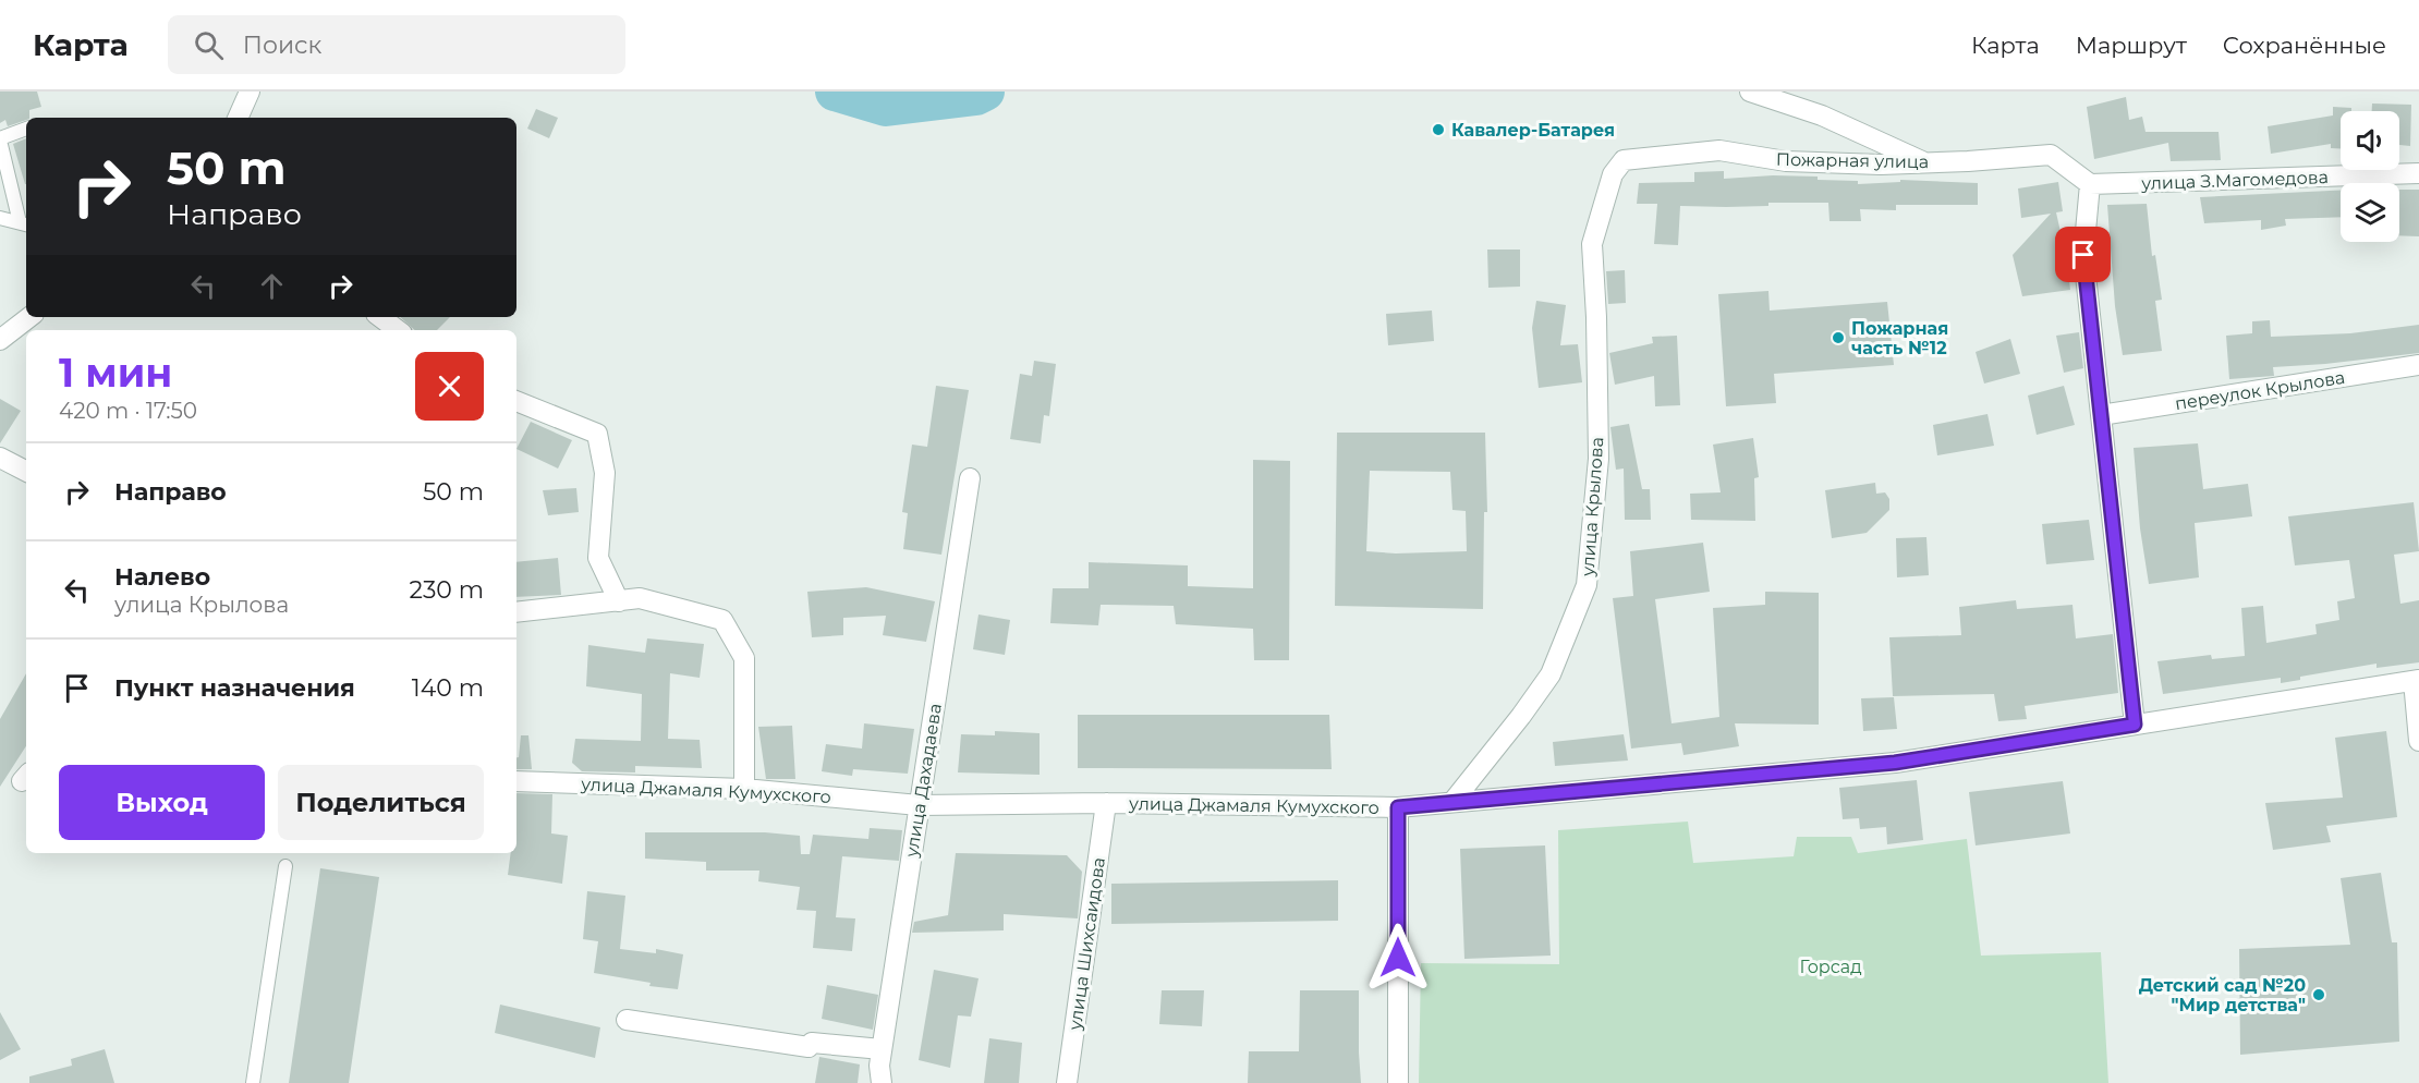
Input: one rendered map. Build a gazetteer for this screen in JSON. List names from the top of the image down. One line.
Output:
{"streets":{"street":["Пожарная улица","улица З.Магомедова","переулок Крылова","улица Крылова","улица Дахадаева","улица Джамаля Кумухского","улица Шихсаидова"]},"crossings":[["Пожарная улица","улица З.Магомедова"],["Пожарная улица","улица Крылова"],["улица Крылова","улица Джамаля Кумухского"],["улица Дахадаева","улица Джамаля Кумухского"],["улица Джамаля Кумухского","улица Шихсаидова"]],"parks":["Горсад"],"places":["Кавалер-Батарея","Пожарная часть №12","Детский сад №20 \"Мир детства\""],"page":{"header":"Карта","search":"Поиск","nav":["Карта","Маршрут","Сохранённые"],"turn":["50 m","Направо"],"heading":["1 мин","420 m · 17:50"],"list":[{"name":"Направо","value":"50 m"},{"name":"Налево","note":"улица Крылова","value":"230 m"},{"name":"Пункт назначения","value":"140 m"}],"buttons":["Выход","Поделиться"]}}
